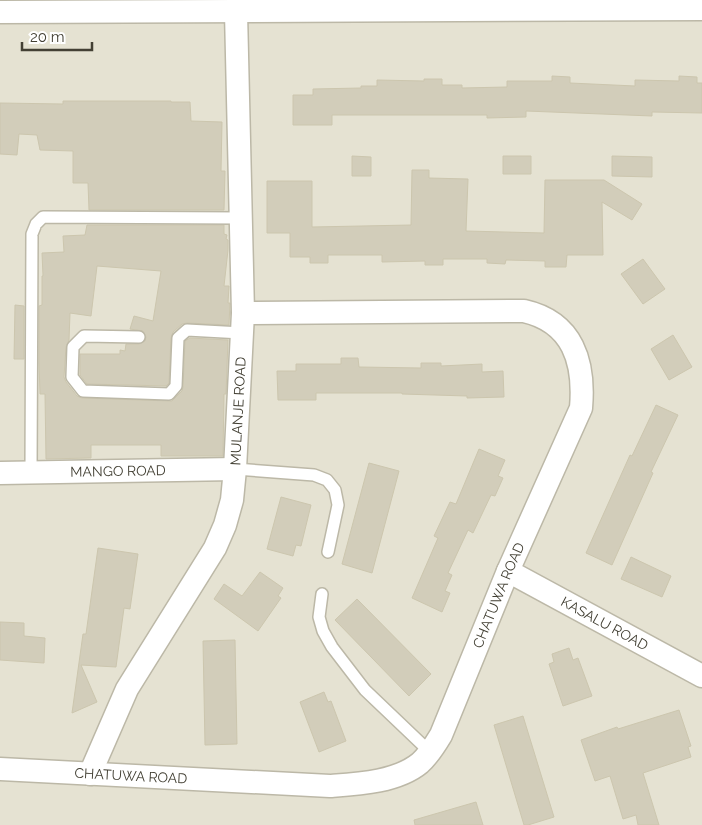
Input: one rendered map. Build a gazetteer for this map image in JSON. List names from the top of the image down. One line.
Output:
{"streets":{"street":["MULANJE ROAD","MANGO ROAD","CHATUWA ROAD","KASALU ROAD"]},"crossings":[["MULANJE ROAD","MANGO ROAD"],["MULANJE ROAD","CHATUWA ROAD"],["CHATUWA ROAD","KASALU ROAD"]],"scale_bar":"20 m"}
